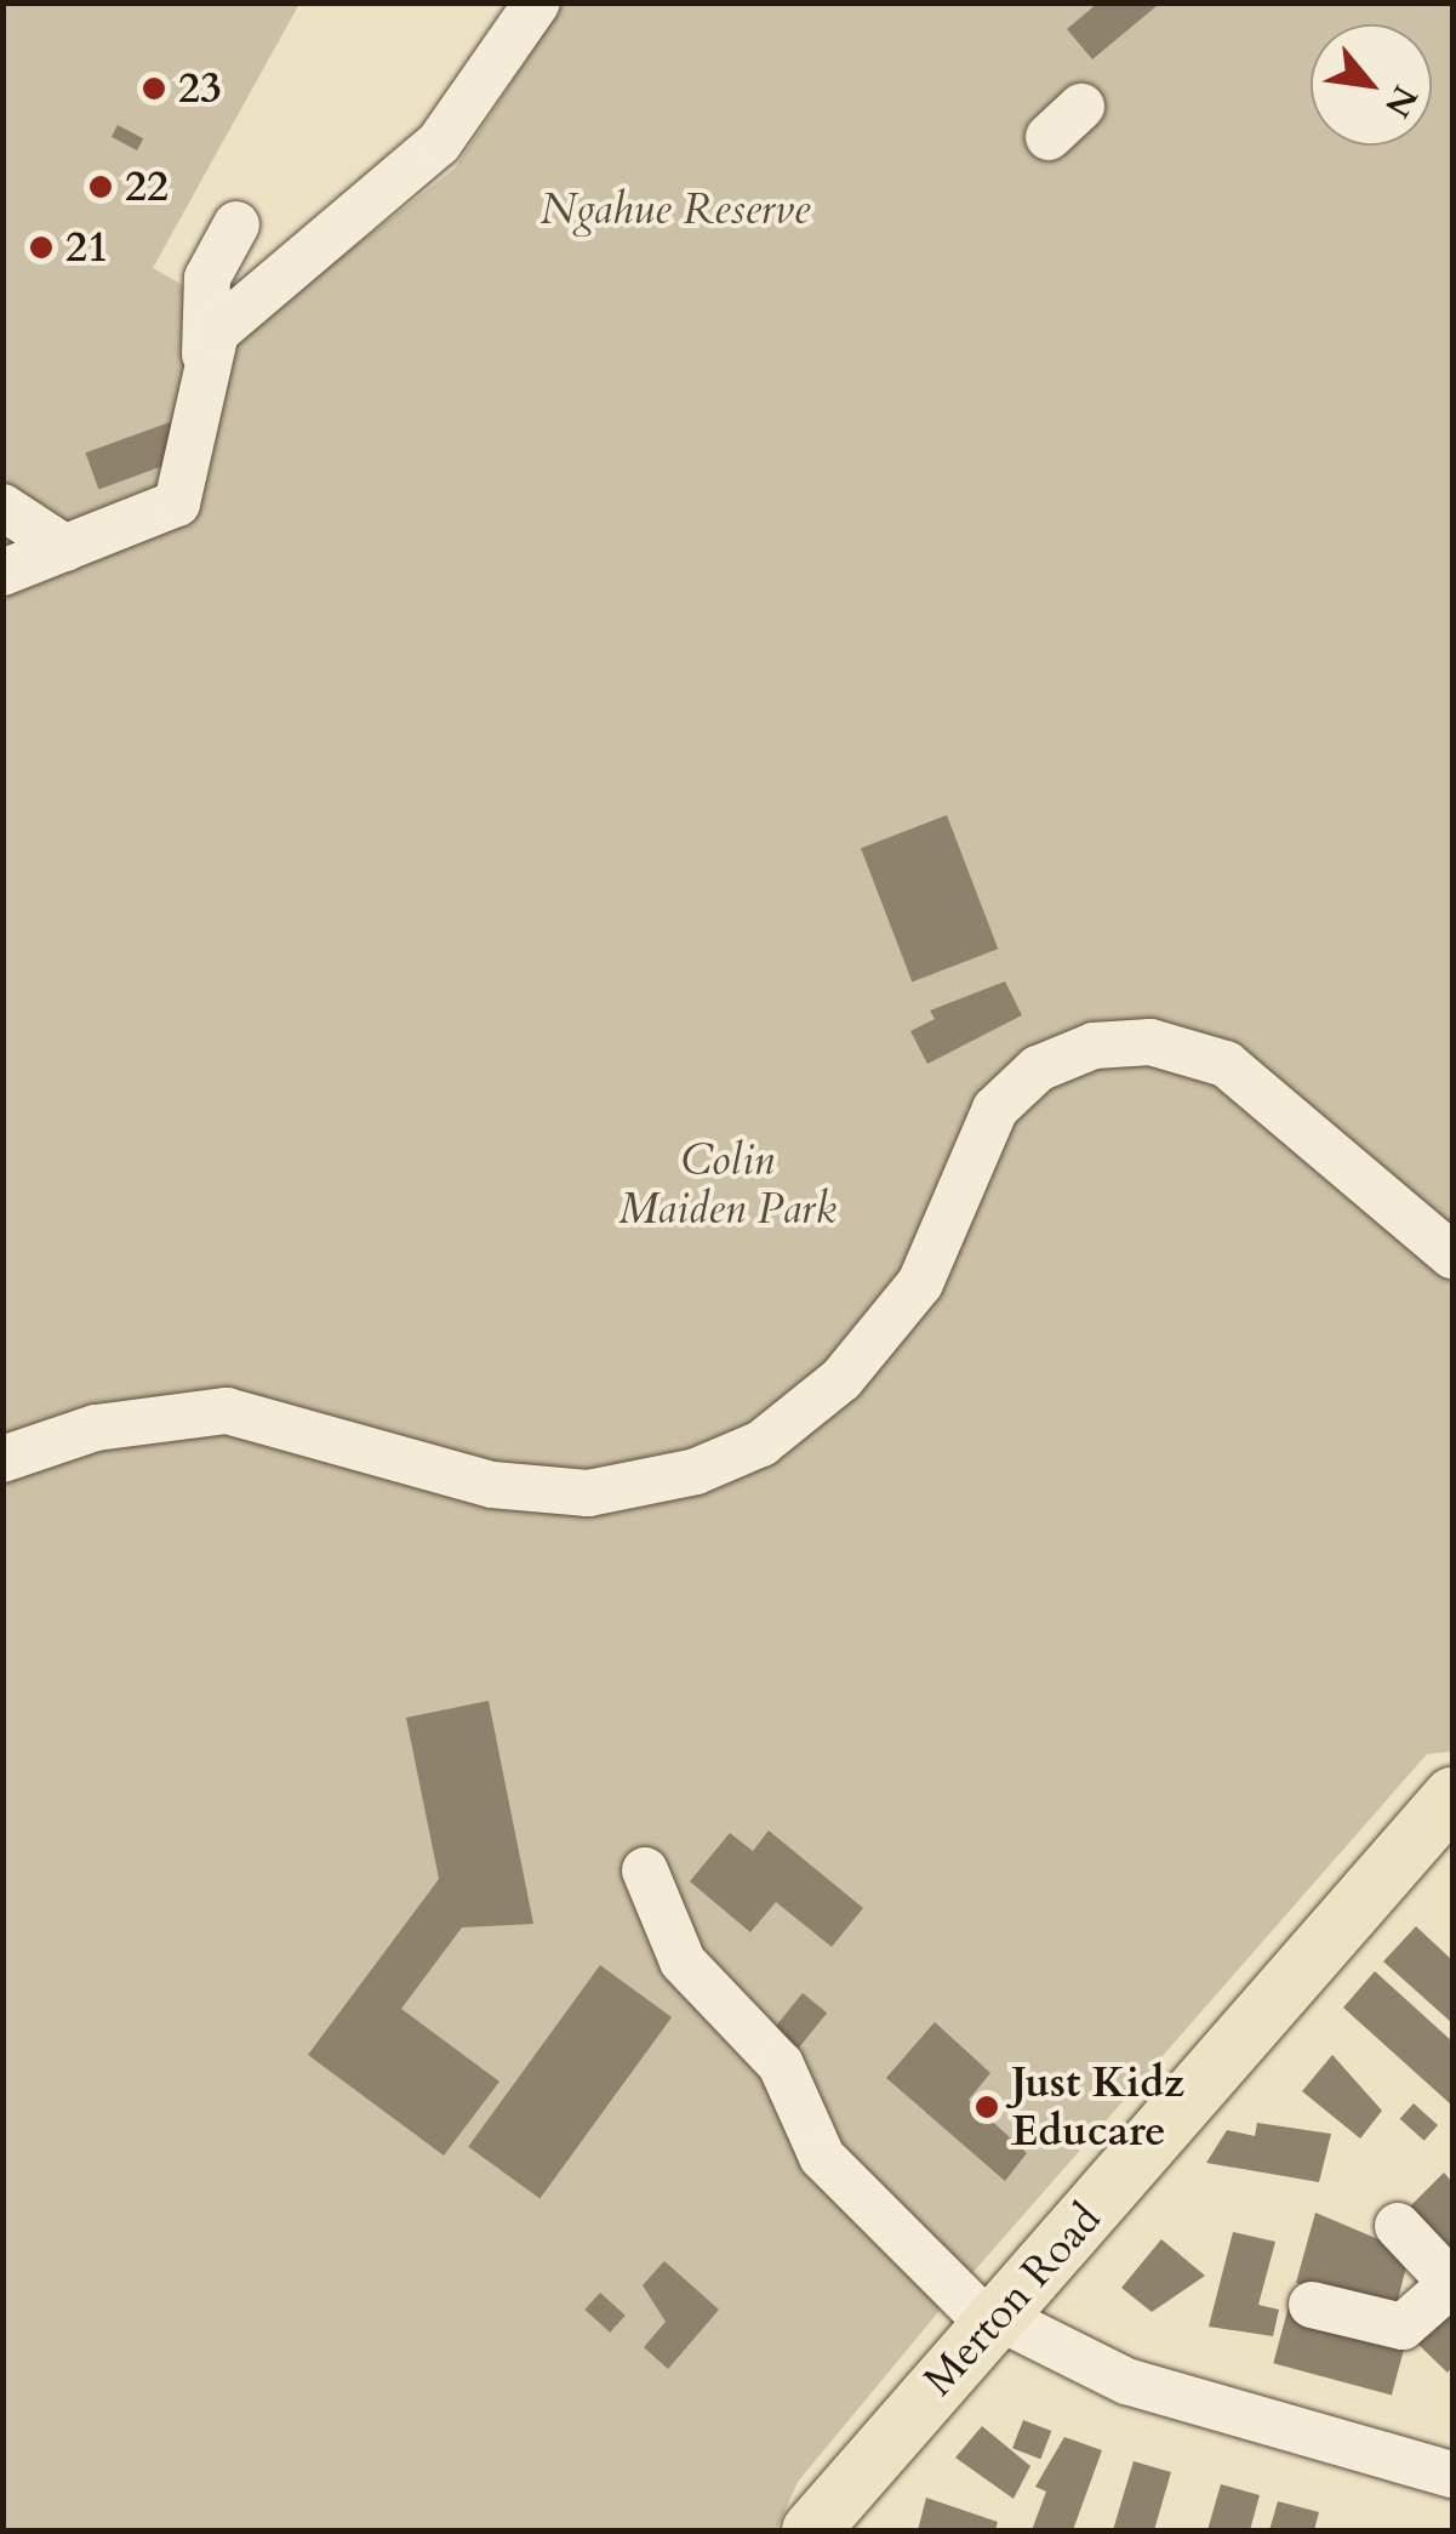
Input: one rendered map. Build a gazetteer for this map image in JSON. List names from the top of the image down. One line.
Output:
{"streets":{"main road":["Merton Road"]},"parks":["Ngahue Reserve","Colin Maiden Park"],"places":["23","22","21","Just Kidz Educare"],"north":"bottom right"}
